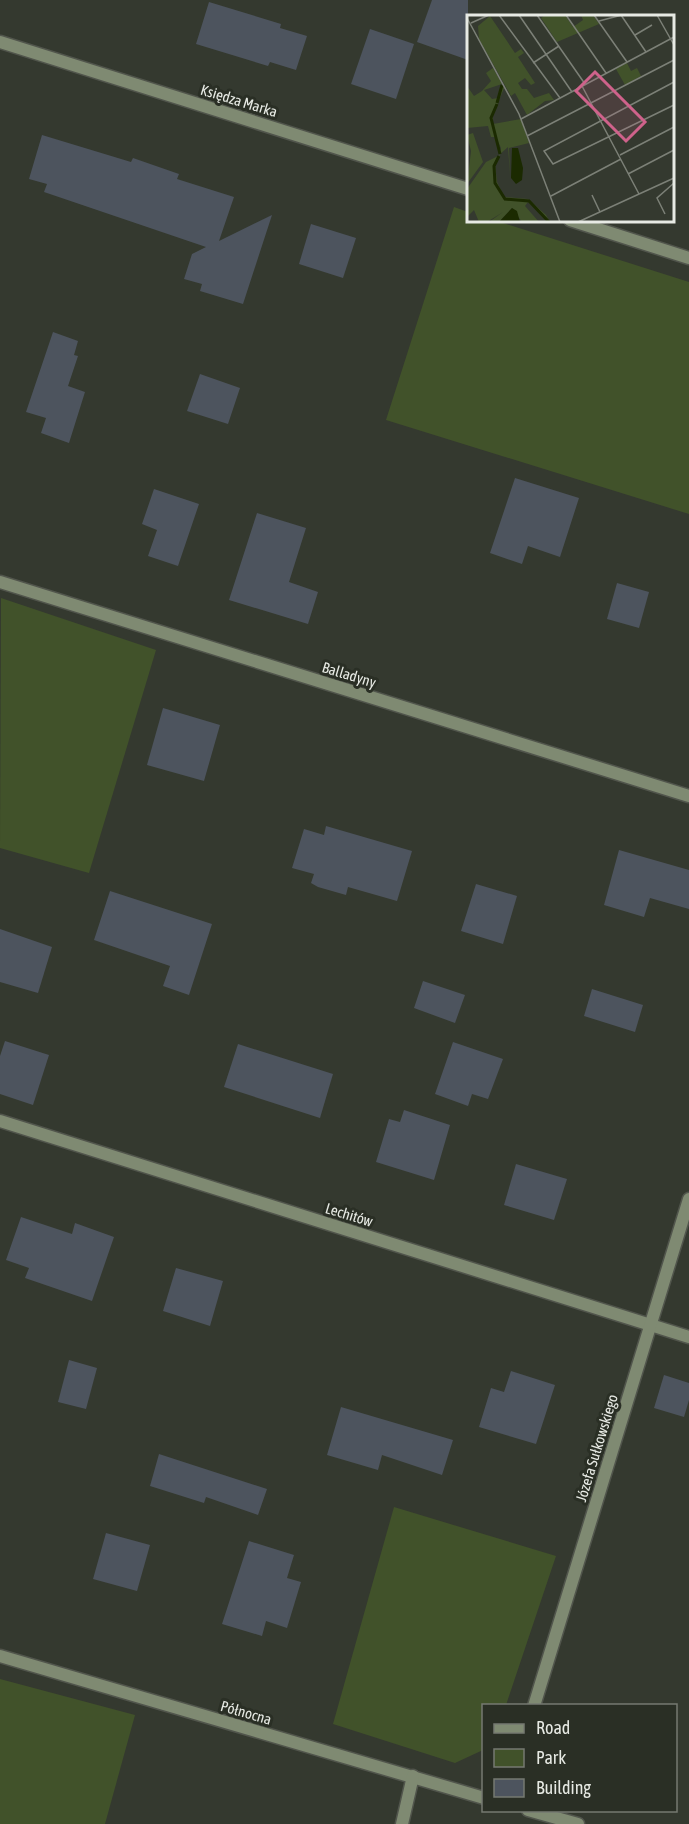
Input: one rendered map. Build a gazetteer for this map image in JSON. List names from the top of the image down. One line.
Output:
{"streets":{"street":["Księdza Marka","Balladyny","Lechitów","Józefa Sułkowskiego","Północna"]},"crossings":[["Lechitów","Józefa Sułkowskiego"]],"legend":["Road","Park","Building"]}
